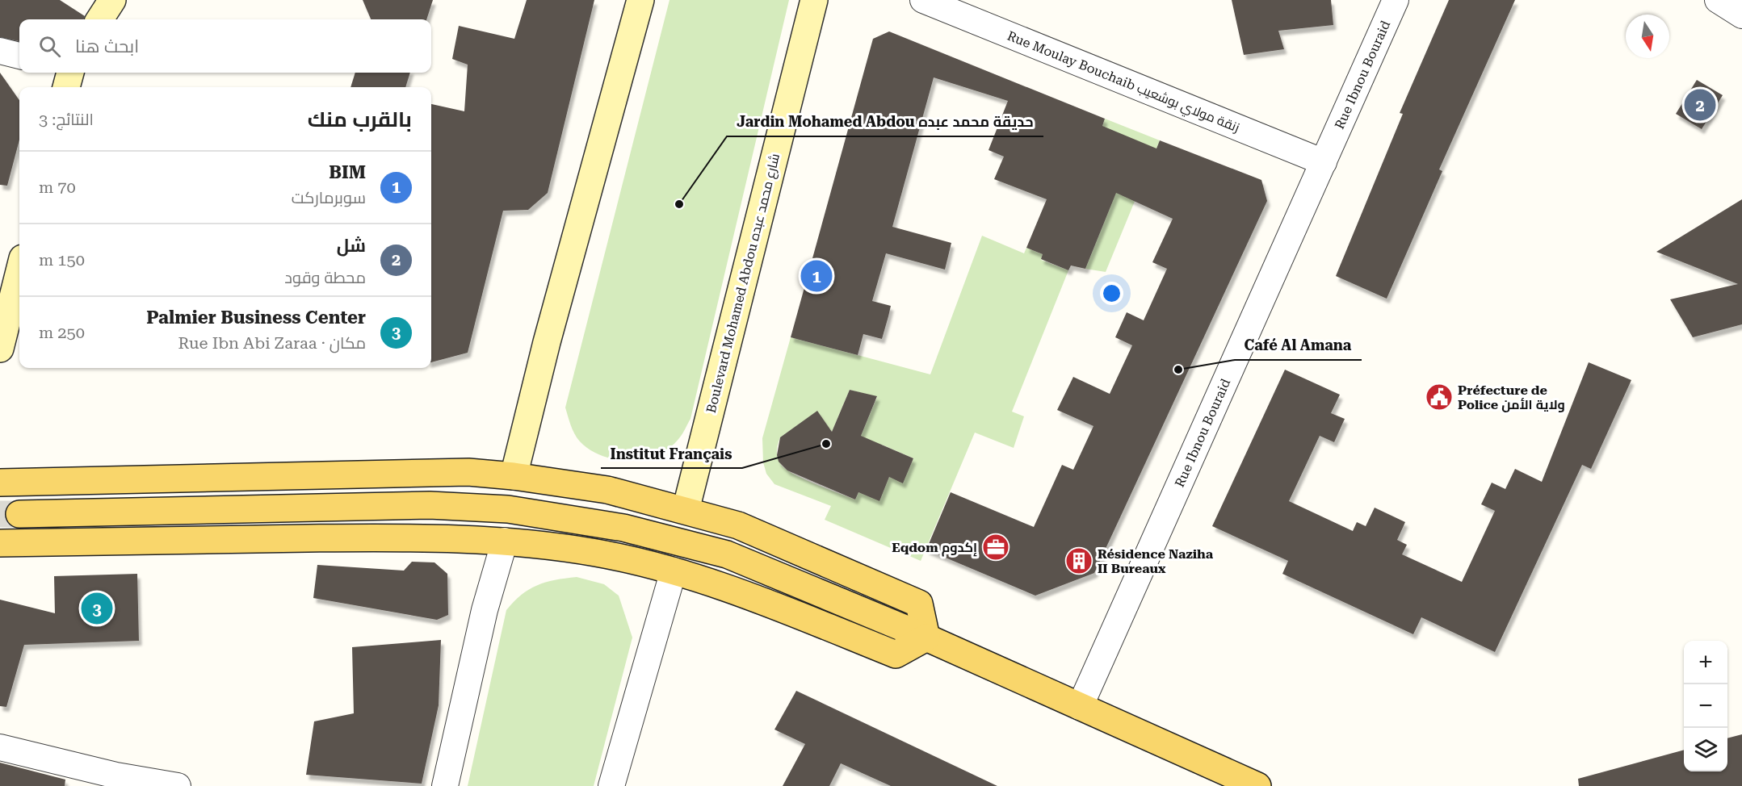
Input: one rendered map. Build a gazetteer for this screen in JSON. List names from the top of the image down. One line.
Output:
{"streets":{"street":["Rue Ibnou Bouraid","Rue Moulay Bouchaib زنقة مولاي بوشعيب","Boulevard Mohamed Abdou شارع محمد عبده"]},"crossings":[["Rue Ibnou Bouraid","Rue Moulay Bouchaib زنقة مولاي بوشعيب"]],"places":{"other":["Jardin Mohamed Abdou حديقة محمد عبده","Café Al Amana","Institut Français"],"public building":["Préfecture de Police ولاية الأمن"],"office":["Eqdom إكدوم"],"building":["Résidence Naziha II Bureaux"]},"north":"bottom","page":{"search":"ابحث هنا","pins":["2","1","3"],"heading":["بالقرب منك","النتائج: 3"],"list":[{"mark":"1","name":"BIM","note":"سوبرماركت","value":"70 m"},{"mark":"2","name":"شل","note":"محطة وقود","value":"150 m"},{"mark":"3","name":"Palmier Business Center","note":"مكان · Rue Ibn Abi Zaraa","value":"250 m"}],"map_buttons":["+","−"]}}
